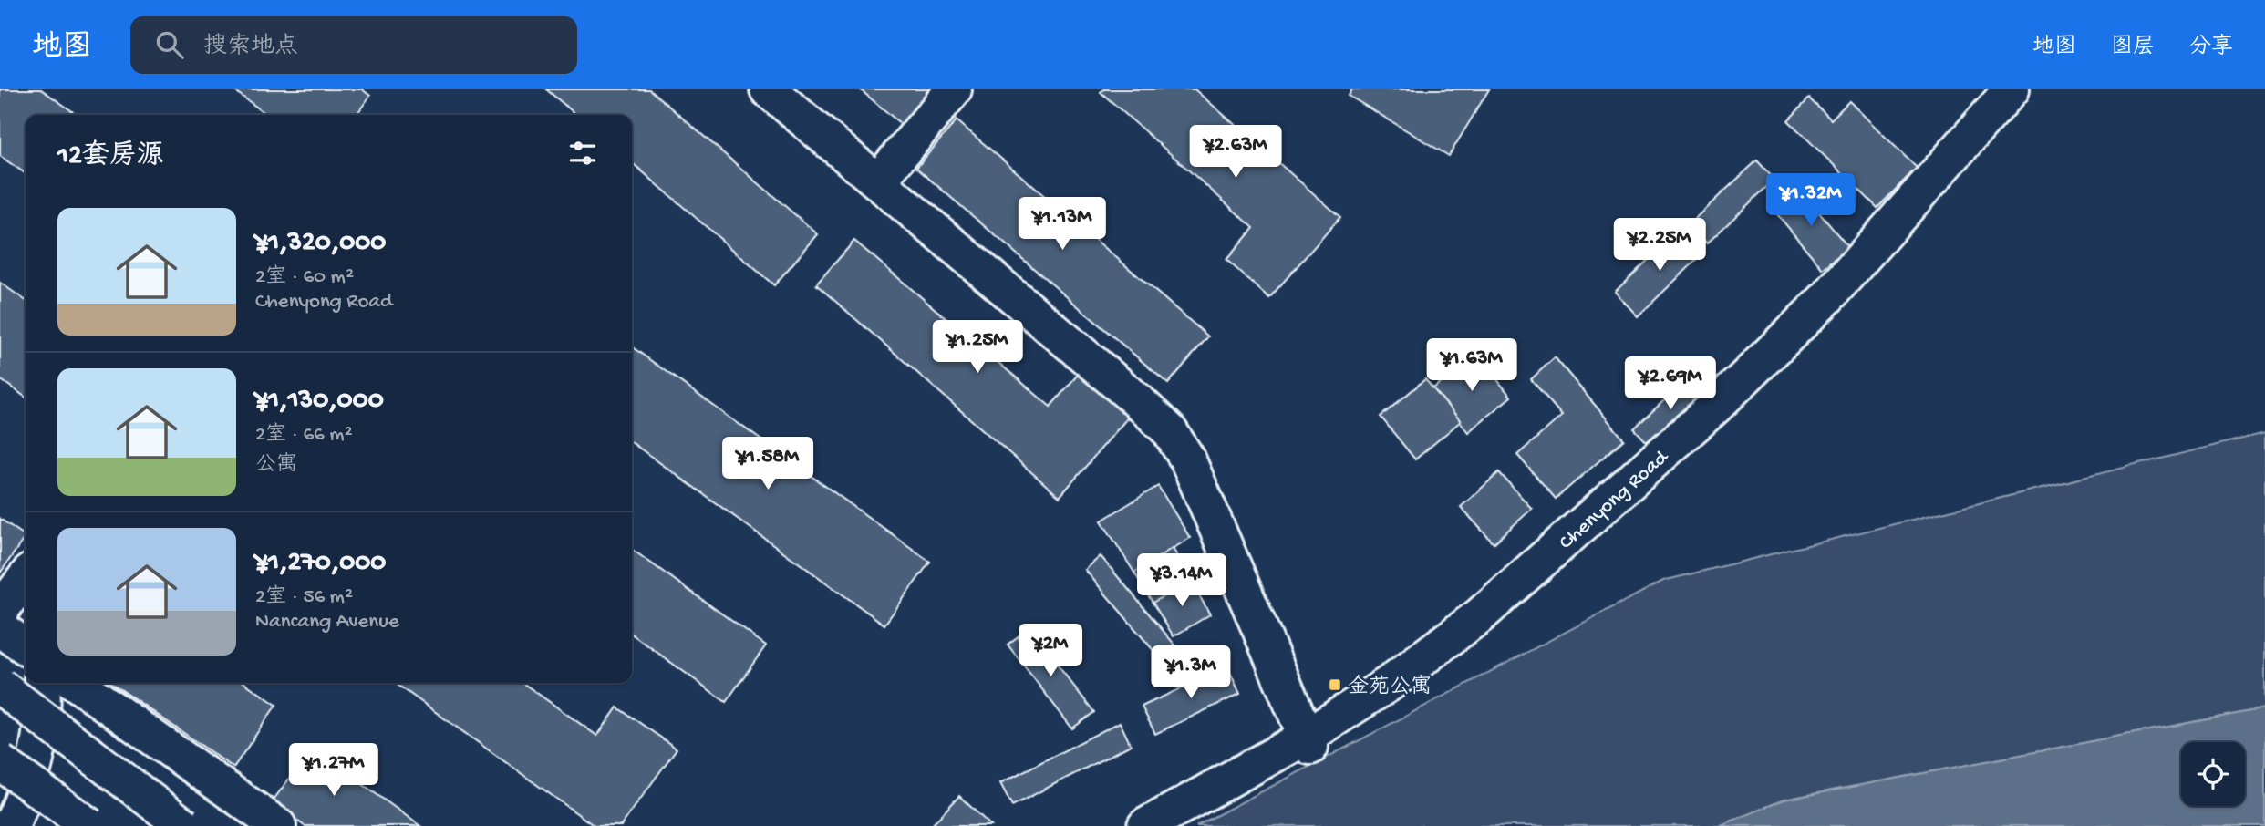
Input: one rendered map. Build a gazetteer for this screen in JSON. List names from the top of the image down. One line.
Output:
{"streets":{"main road":["Chenyong Road"]},"places":{"transit":["金苑公寓"]},"page":{"header":"地图","search":"搜索地点","nav":["地图","图层","分享"],"heading":"12套房源","price":["¥2.63M","¥1.32M","¥1.13M","¥2.25M","¥1.25M","¥1.63M","¥2.69M","¥1.58M","¥3.14M","¥2M","¥1.3M","¥1.27M"],"list":[{"name":"¥1,320,000","note":"2室 · 60 m² · Chenyong Road"},{"name":"¥1,130,000","note":"2室 · 66 m² · 公寓"},{"name":"¥1,270,000","note":"2室 · 56 m² · Nancang Avenue"}]}}
